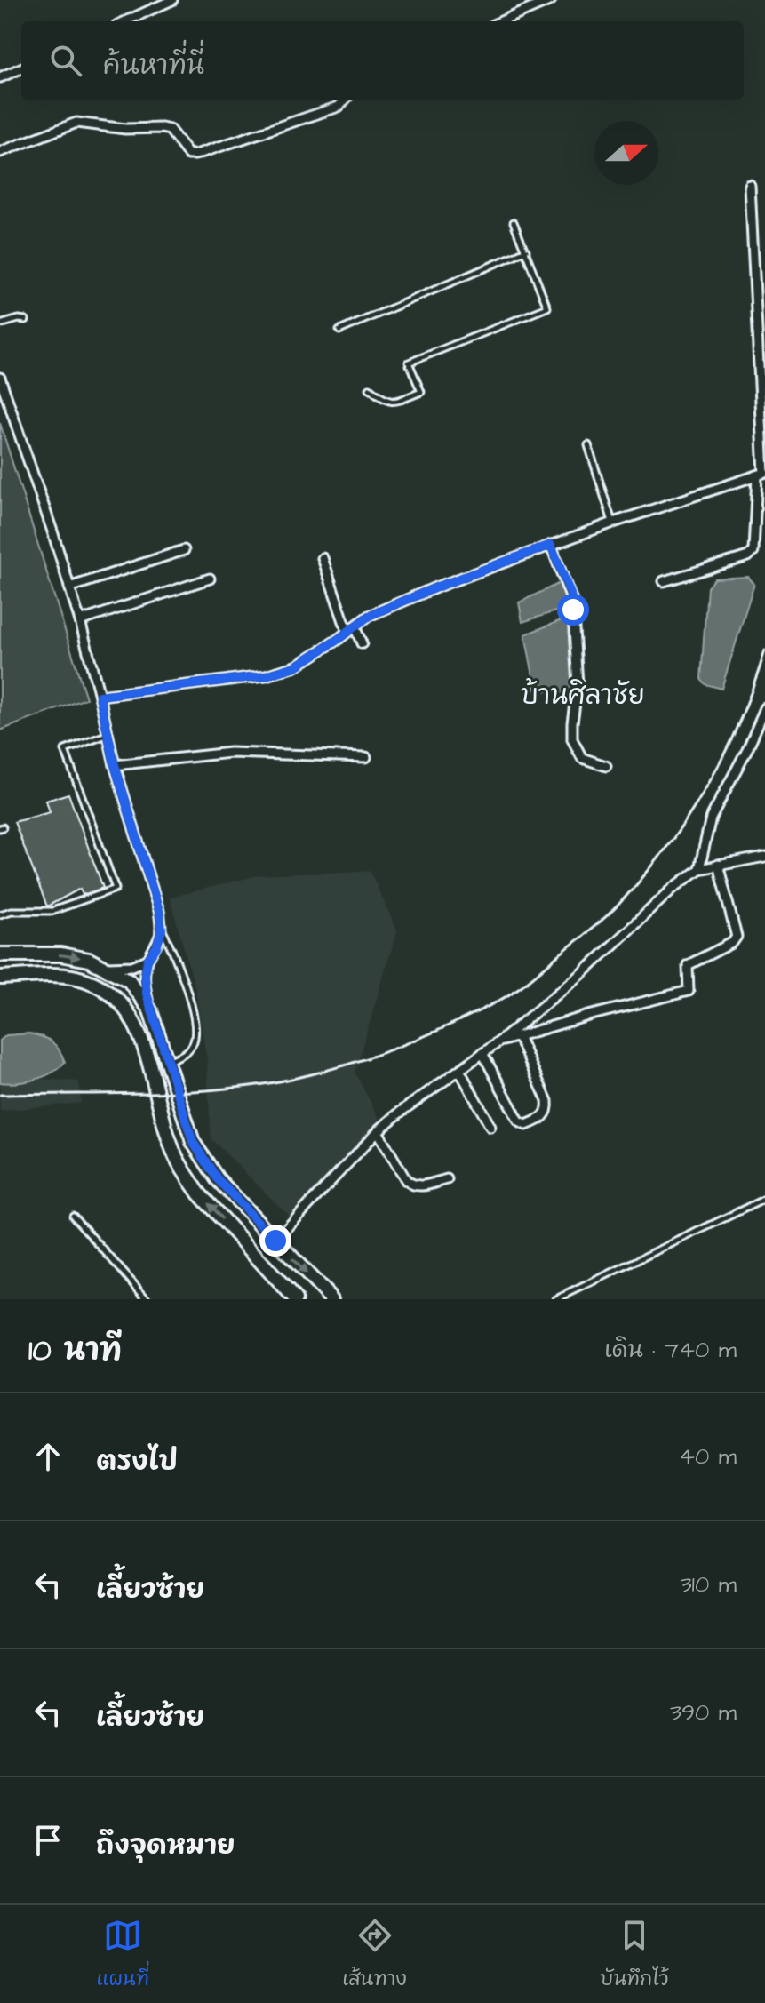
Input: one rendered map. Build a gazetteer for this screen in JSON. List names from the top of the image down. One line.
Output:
{"districts":["บ้านศิลาชัย"],"north":"right","page":{"search":"ค้นหาที่นี่","heading":["10 นาที","เดิน · 740 m"],"list":[["ตรงไป","40 m"],["เลี้ยวซ้าย","310 m"],["เลี้ยวซ้าย","390 m"],"ถึงจุดหมาย"],"nav":["แผนที่","เส้นทาง","บันทึกไว้"]}}
